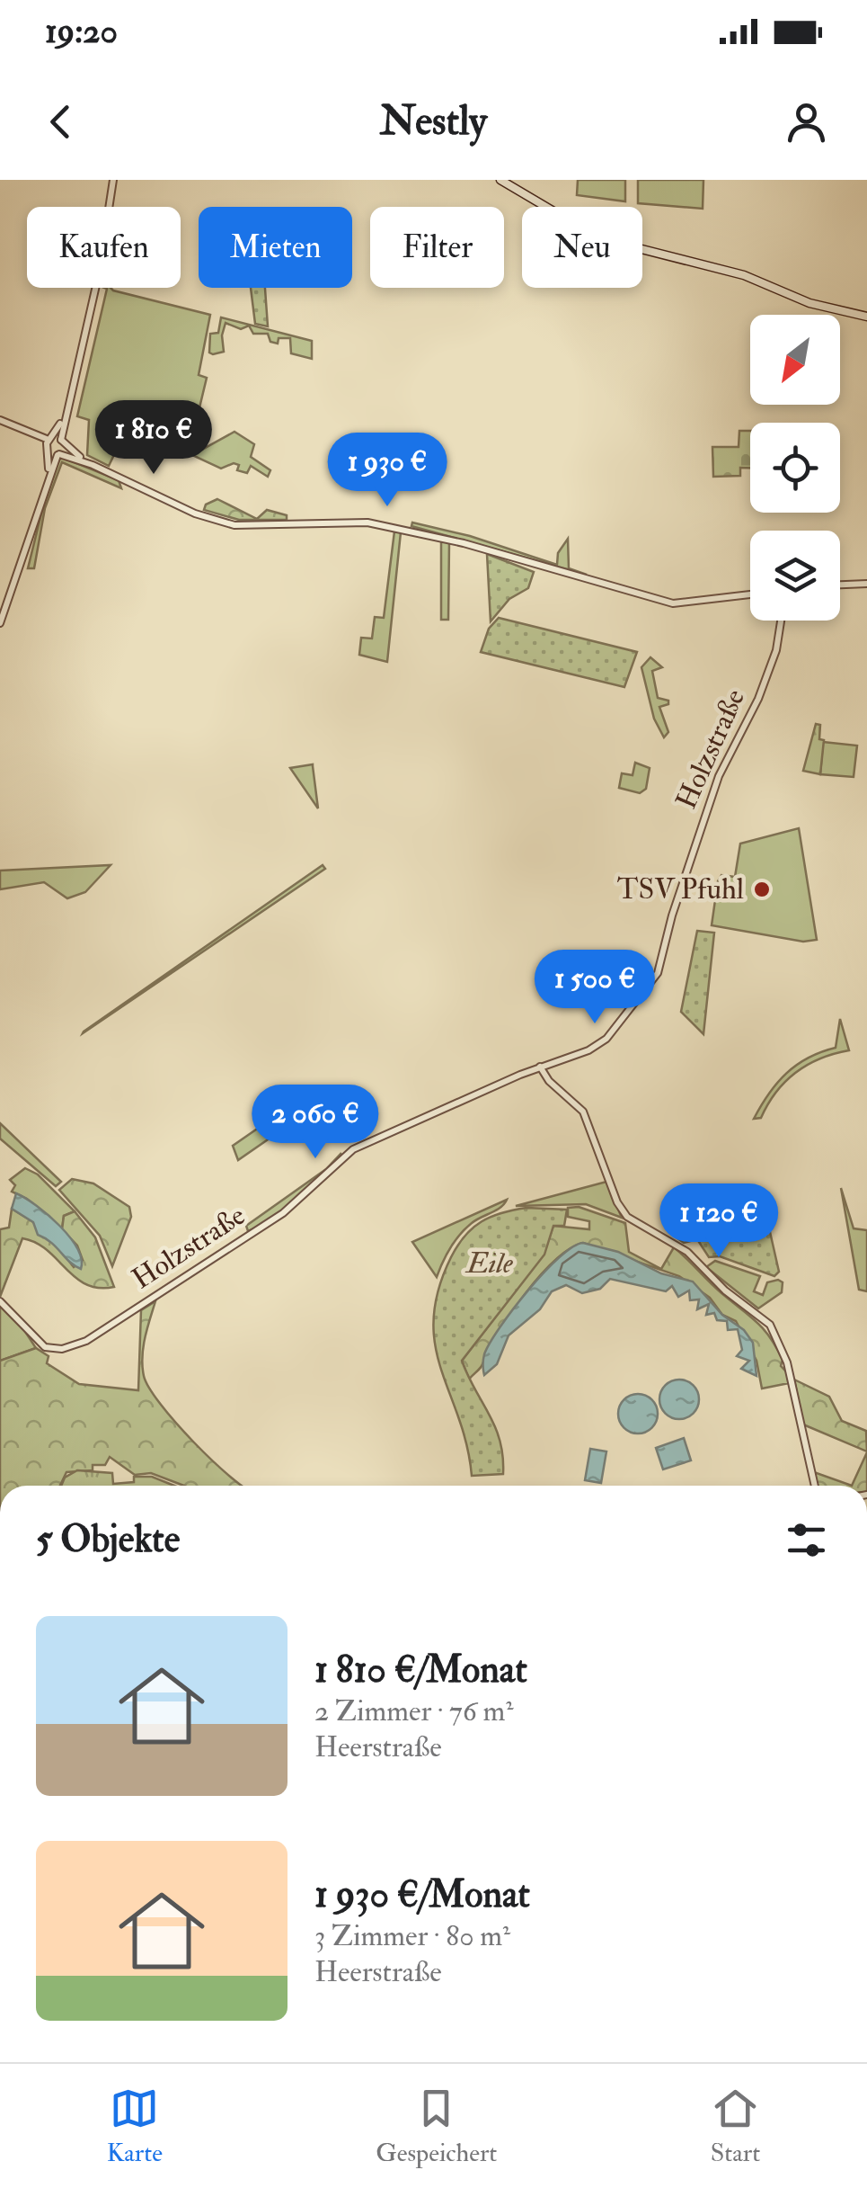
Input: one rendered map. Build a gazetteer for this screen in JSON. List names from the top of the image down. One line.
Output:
{"streets":{"street":["Holzstraße"]},"parks":["Eile"],"places":["TSV Pfuhl"],"north":"bottom left","page":{"status":"19:20","header":"Nestly","chip":["Kaufen","Mieten","Filter","Neu"],"price":["1 810 €","1 930 €","1 500 €","2 060 €","1 120 €"],"heading":"5 Objekte","list":[{"name":"1 810 €/Monat","note":"2 Zimmer · 76 m² · Heerstraße"},{"name":"1 930 €/Monat","note":"3 Zimmer · 80 m² · Heerstraße"}],"tabs":["Karte","Gespeichert","Start"]}}
